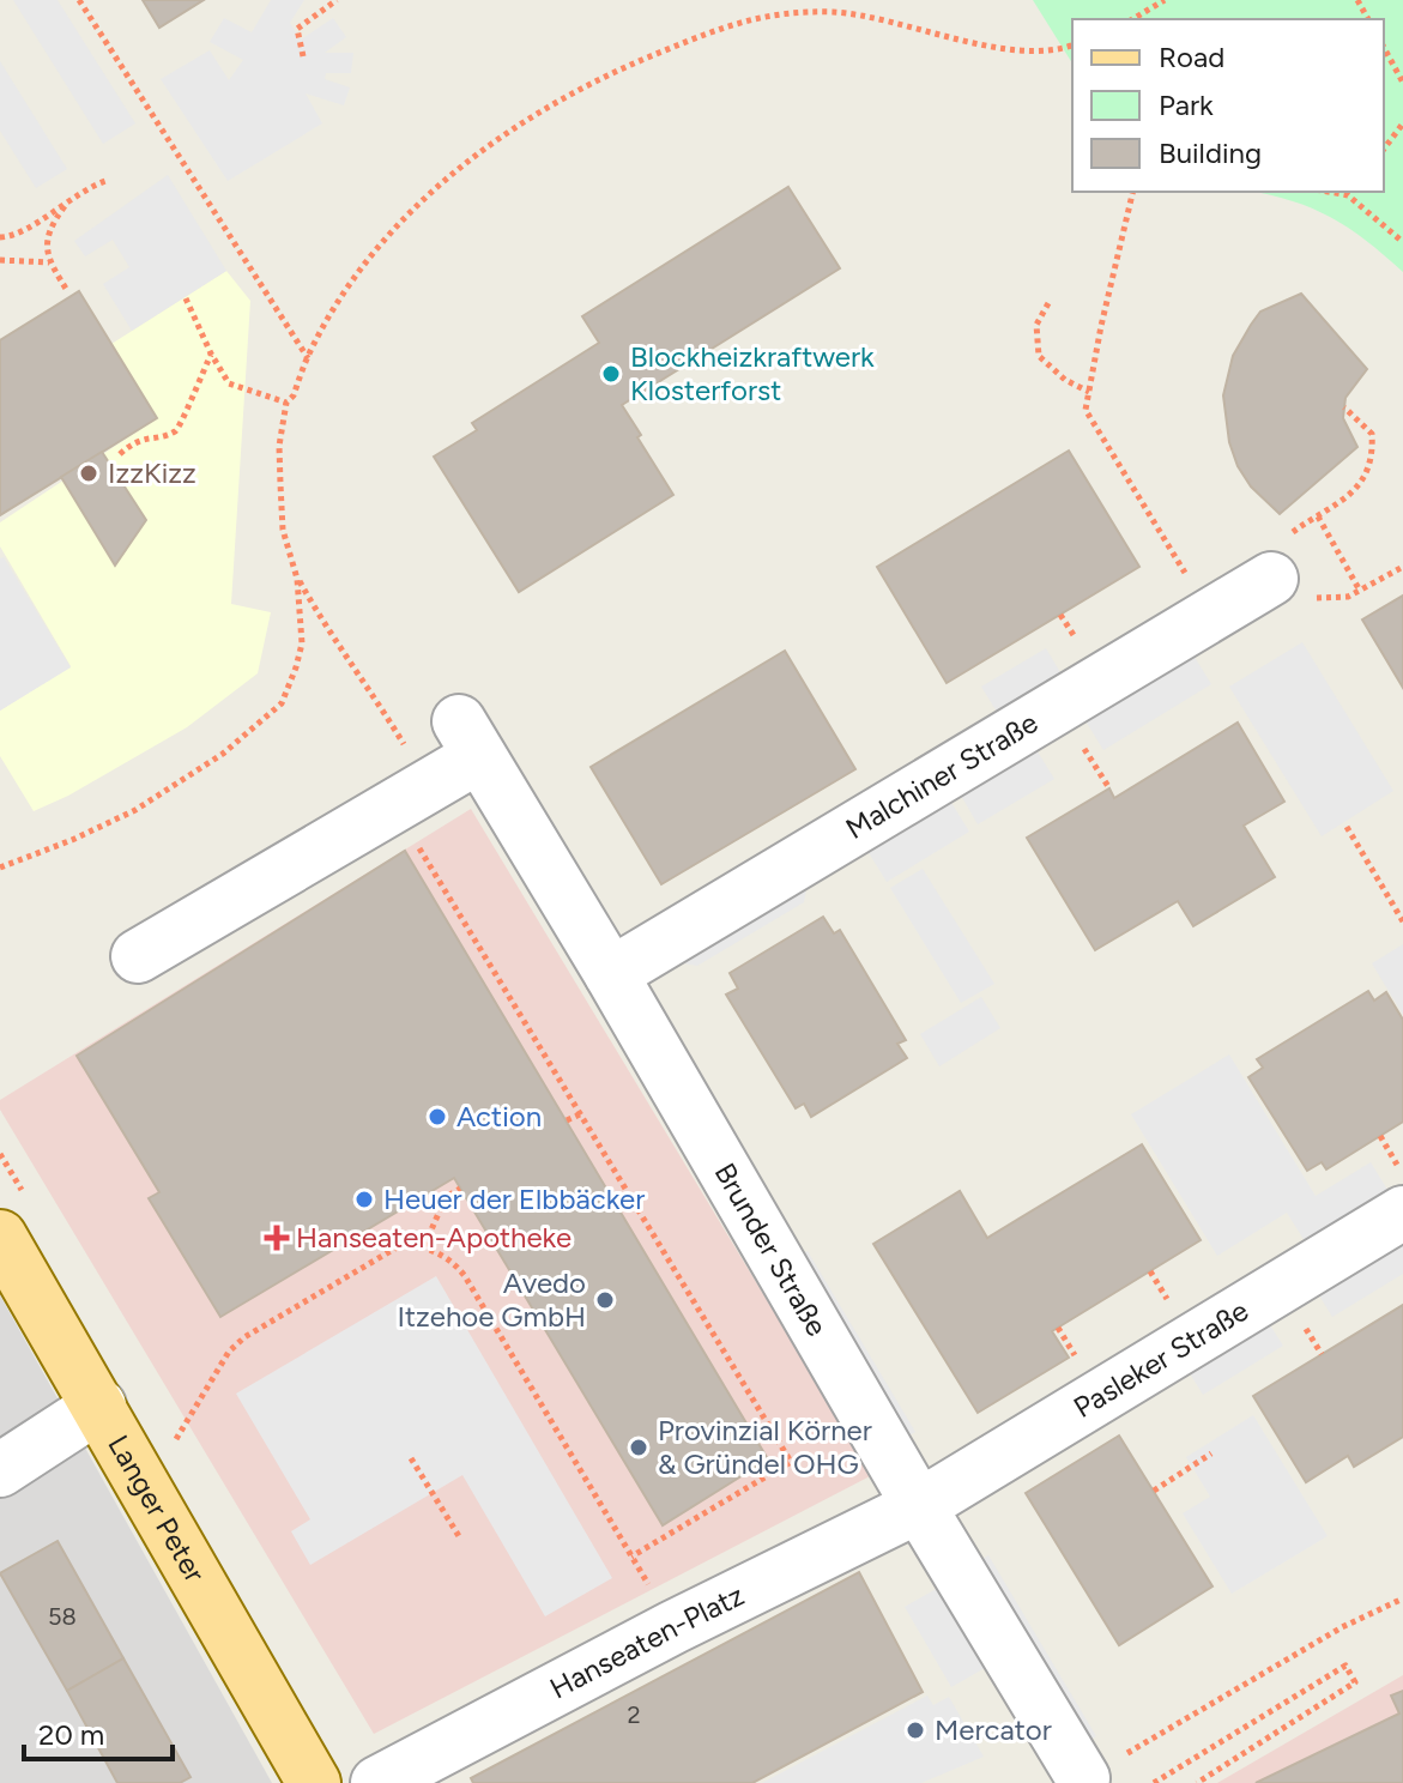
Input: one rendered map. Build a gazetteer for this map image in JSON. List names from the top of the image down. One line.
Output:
{"streets":{"main road":["Langer Peter"],"street":["Malchiner Straße","Brunder Straße","Pasleker Straße","Hanseaten-Platz"]},"crossings":[["Malchiner Straße","Brunder Straße"],["Brunder Straße","Pasleker Straße"],["Brunder Straße","Hanseaten-Platz"],["Pasleker Straße","Hanseaten-Platz"]],"places":{"other":["Blockheizkraftwerk Klosterforst","IzzKizz","Action","Heuer der Elbbäcker","Avedo Itzehoe GmbH","Provinzial Körner & Gründel OHG","Mercator"],"health":["Hanseaten-Apotheke"]},"house_numbers":["58","2"],"legend":["Road","Park","Building"],"scale_bar":"20 m"}
